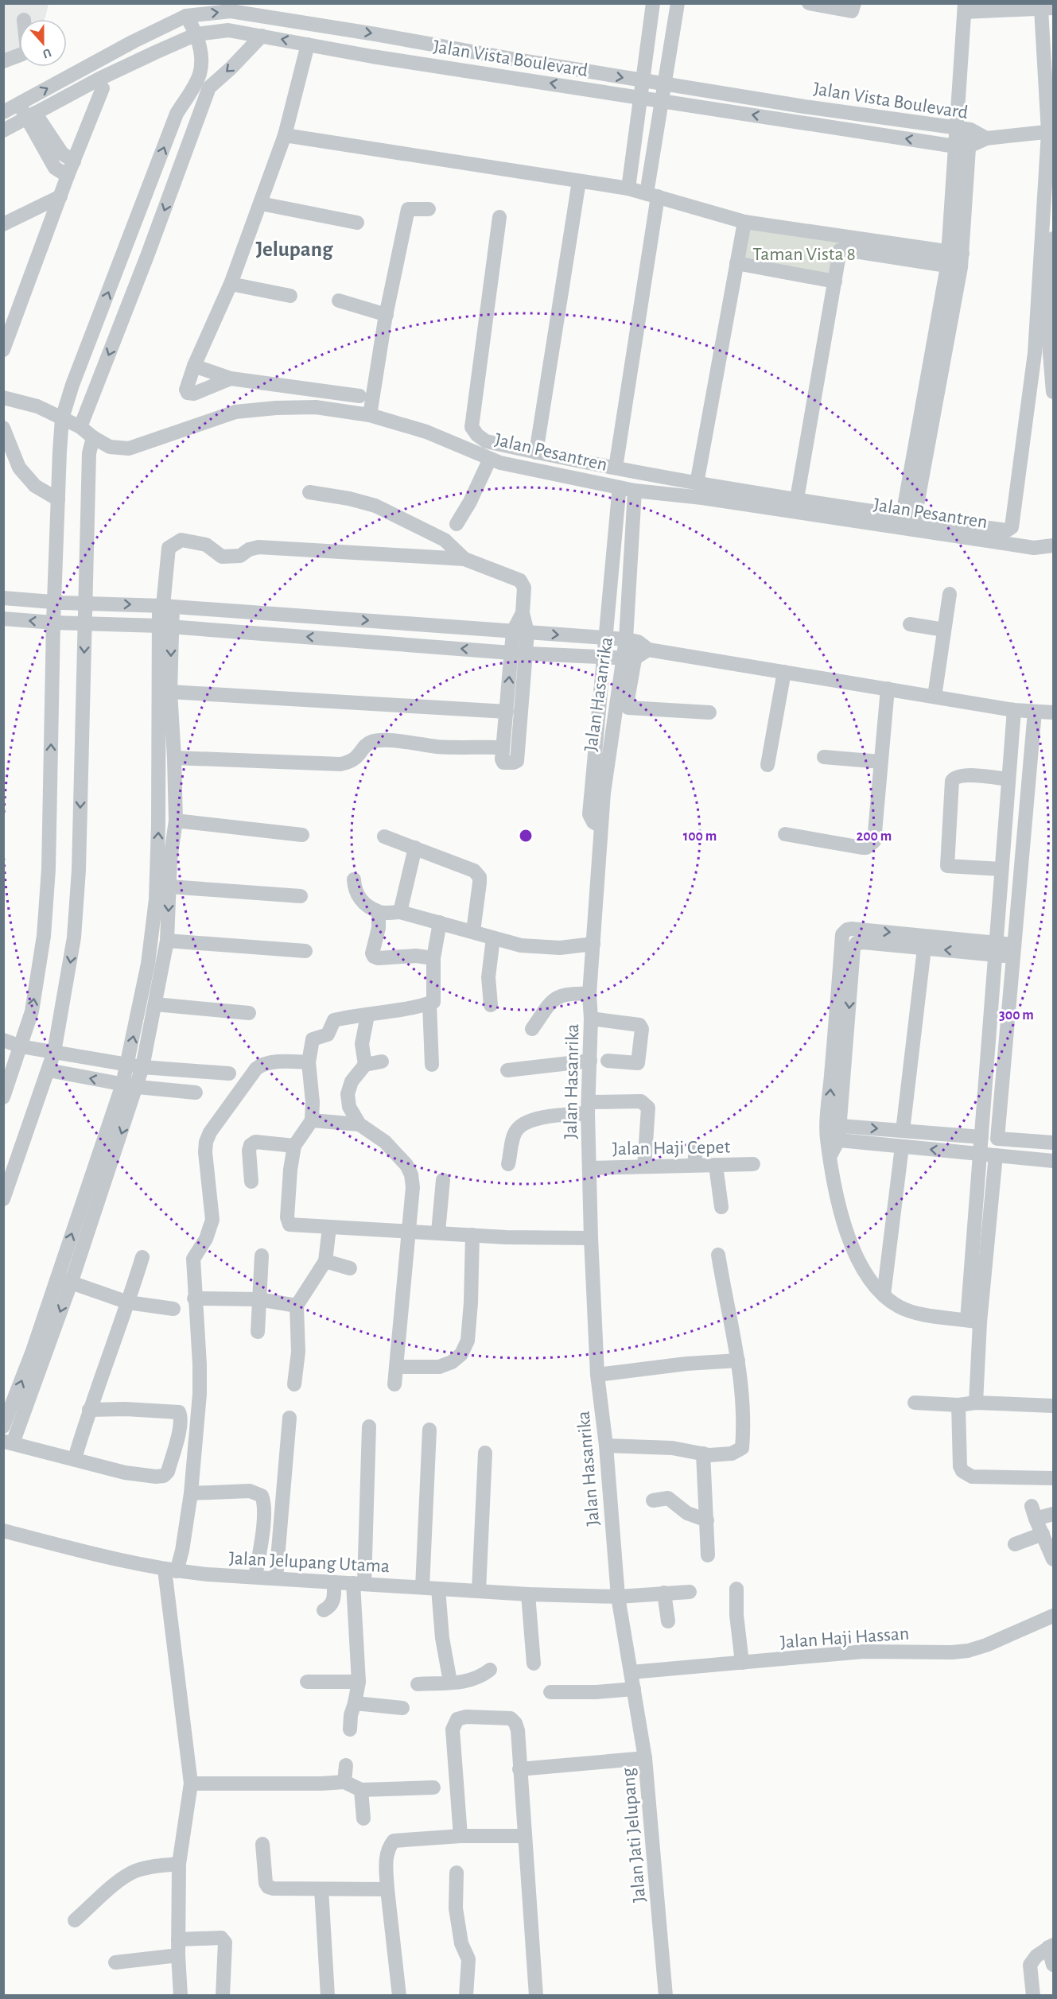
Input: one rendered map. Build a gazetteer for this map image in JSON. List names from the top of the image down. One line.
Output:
{"streets":{"street":["Jalan Vista Boulevard","Jalan Pesantren","Jalan Hasanrika","Jalan Haji Cepet","Jalan Jelupang Utama","Jalan Haji Hassan","Jalan Jati Jelupang"]},"crossings":[["Jalan Pesantren","Jalan Hasanrika"],["Jalan Hasanrika","Jalan Haji Cepet"],["Jalan Hasanrika","Jalan Jelupang Utama"],["Jalan Hasanrika","Jalan Haji Hassan"],["Jalan Hasanrika","Jalan Jati Jelupang"],["Jalan Haji Hassan","Jalan Jati Jelupang"]],"districts":["Jelupang"],"parks":["Taman Vista 8"],"north":"bottom","rings":["100 m","200 m","300 m"]}
